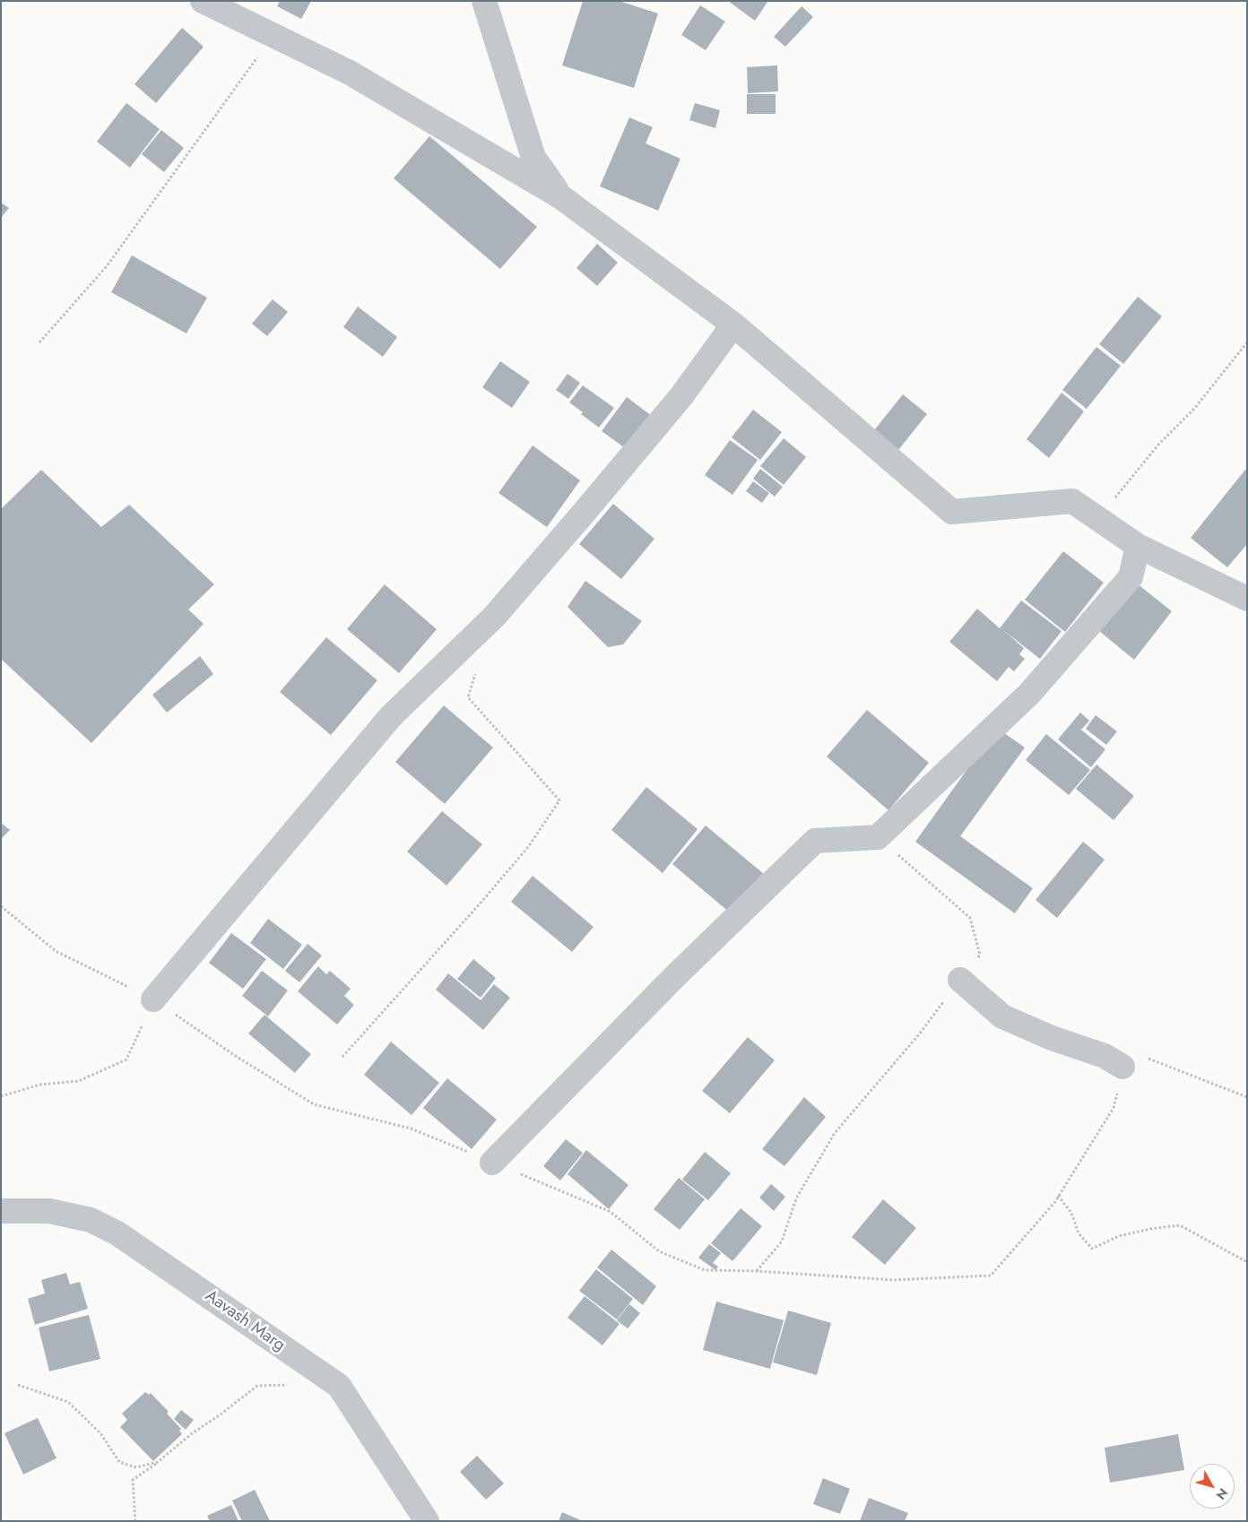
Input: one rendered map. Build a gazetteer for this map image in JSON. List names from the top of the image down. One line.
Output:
{"streets":{"street":["Aavash Marg"]},"north":"bottom right"}
